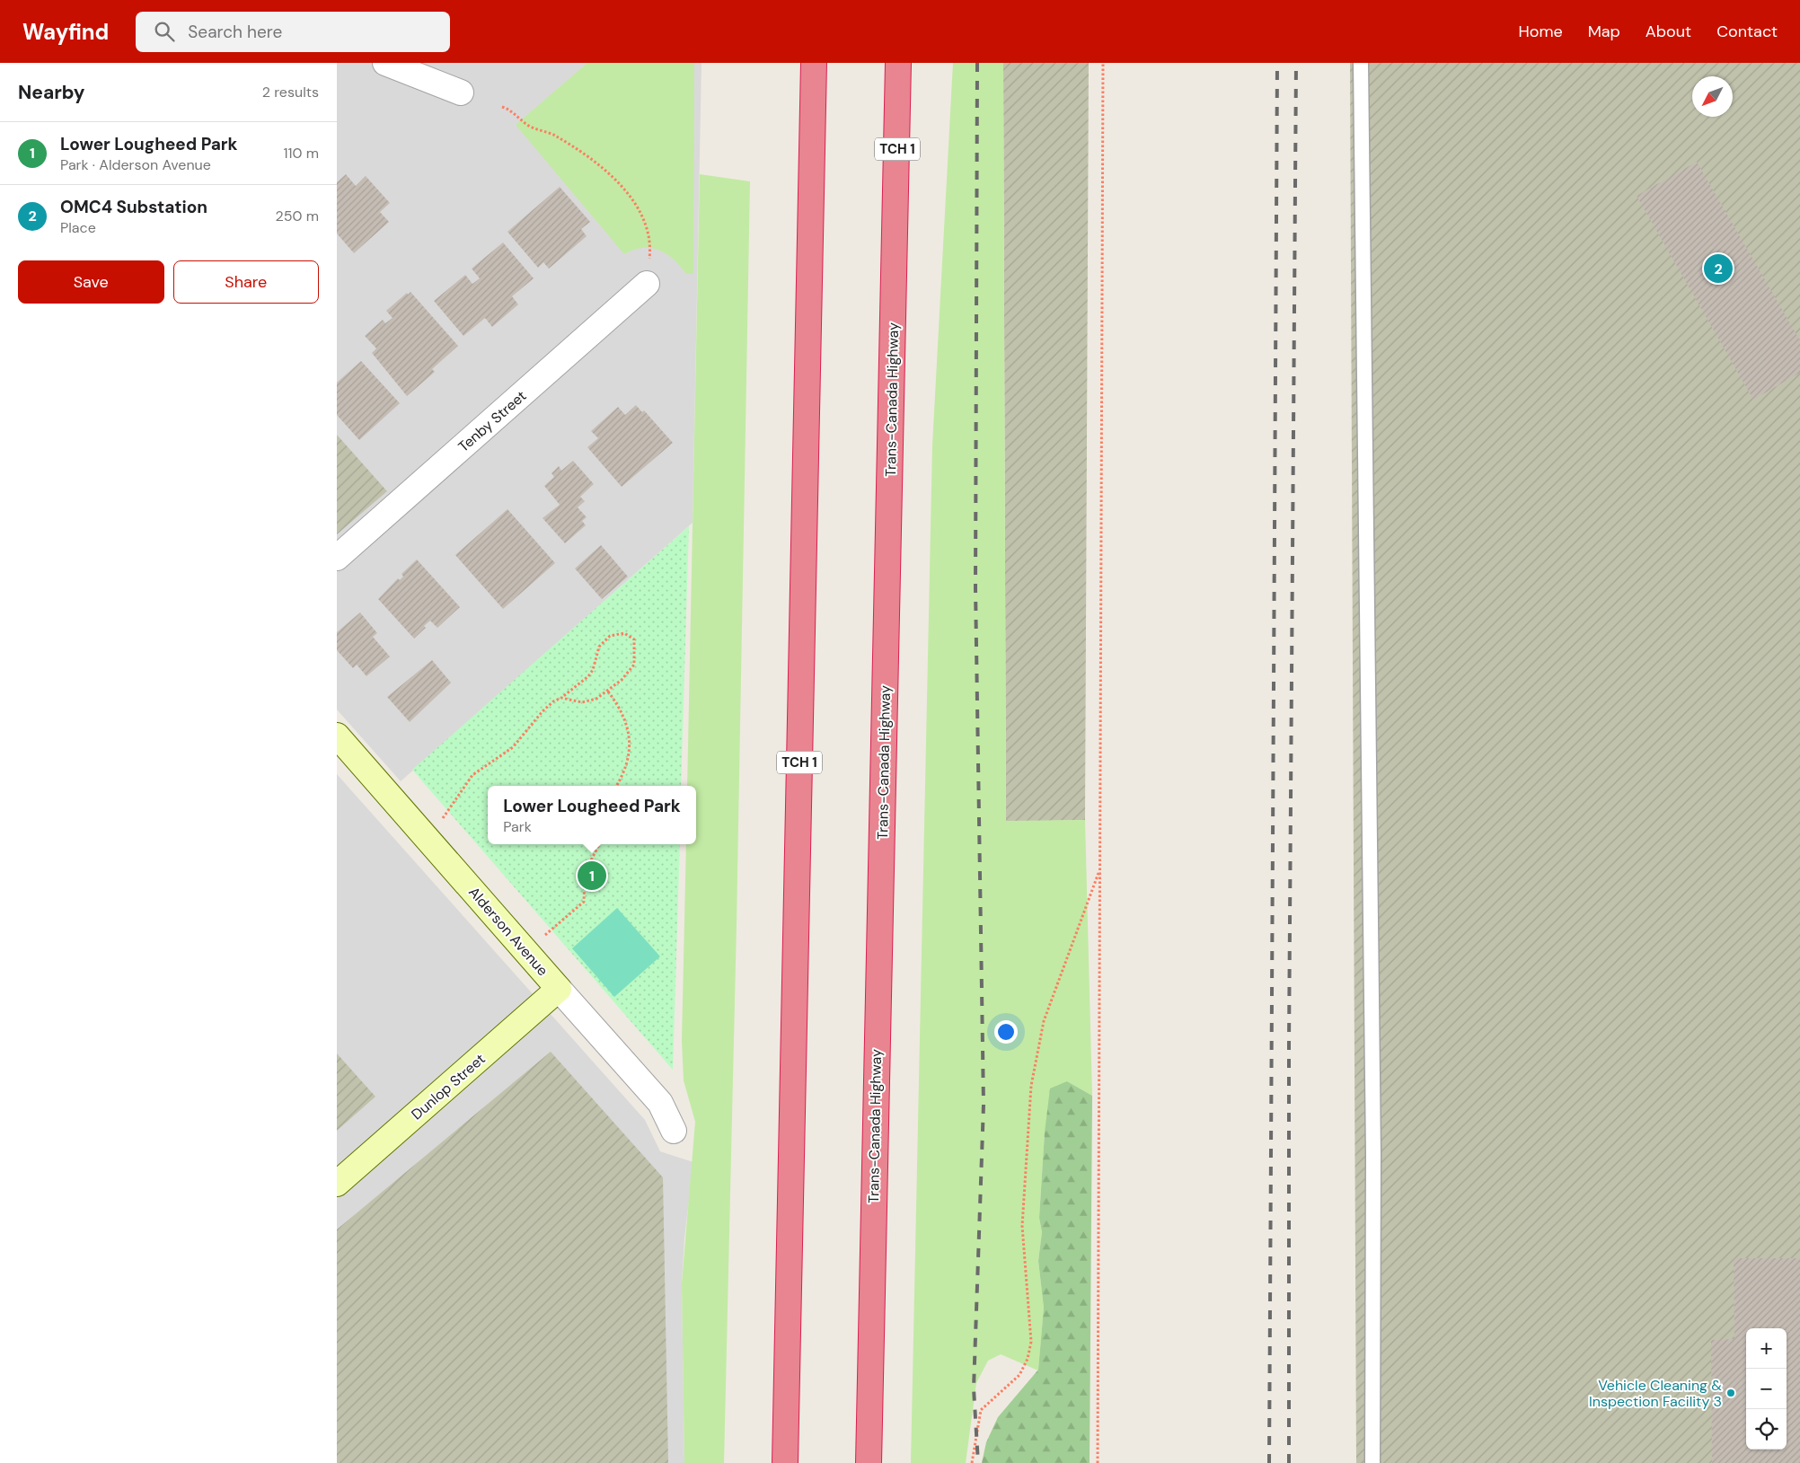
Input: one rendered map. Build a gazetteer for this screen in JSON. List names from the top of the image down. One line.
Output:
{"streets":{"highway":["TCH 1","Trans-Canada Highway"],"street":["Tenby Street","Alderson Avenue","Dunlop Street"]},"crossings":[["Alderson Avenue","Dunlop Street"]],"places":["Vehicle Cleaning & Inspection Facility 3"],"north":"bottom left","page":{"header":"Wayfind","search":"Search here","nav":["Home","Map","About","Contact"],"heading":["Nearby","2 results"],"list":[{"mark":"1","name":"Lower Lougheed Park","note":"Park · Alderson Avenue","value":"110 m"},{"mark":"2","name":"OMC4 Substation","note":"Place","value":"250 m"}],"buttons":["Save","Share"],"pins":["2","1"],"popup":["Lower Lougheed Park","Park"],"map_buttons":["+","−"]}}
